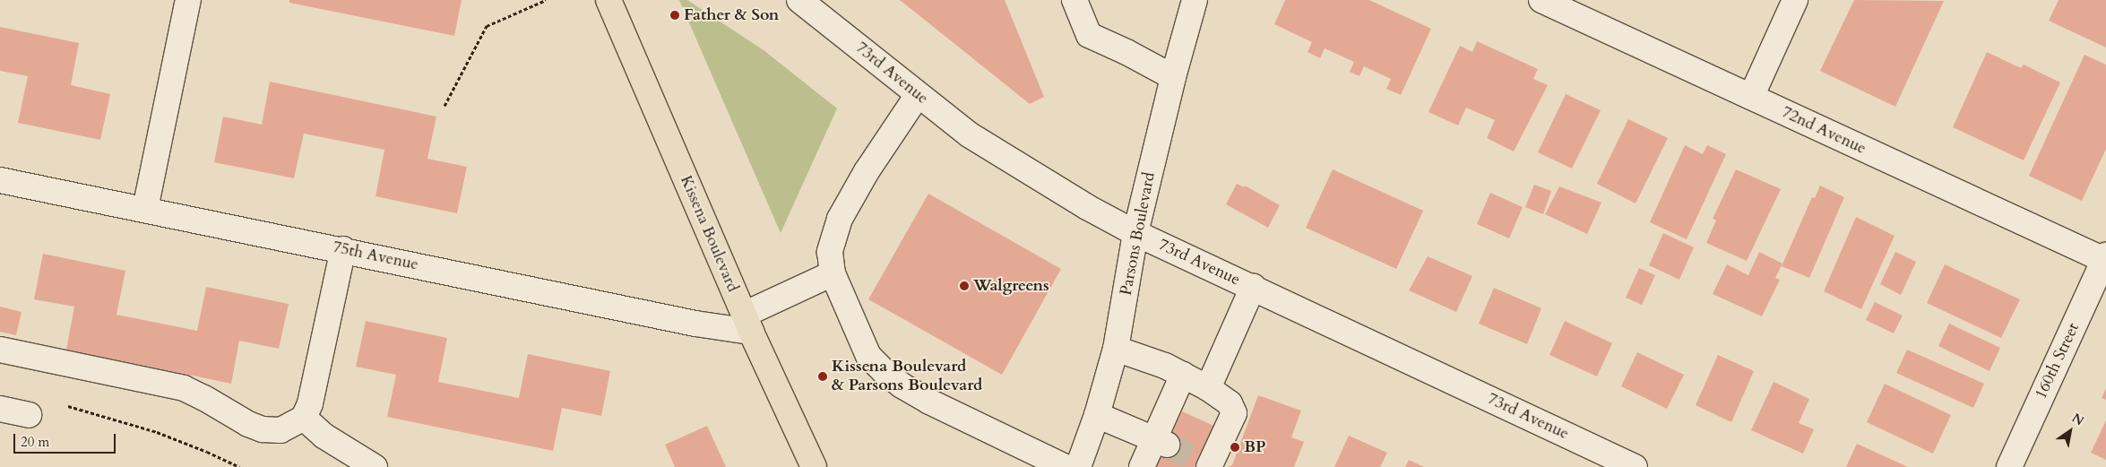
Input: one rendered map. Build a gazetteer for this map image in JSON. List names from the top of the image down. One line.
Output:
{"streets":{"main road":["Kissena Boulevard"],"street":["73rd Avenue","72nd Avenue","Parsons Boulevard","75th Avenue","160th Street"]},"crossings":[["73rd Avenue","Parsons Boulevard"],["72nd Avenue","160th Street"],["Kissena Boulevard","75th Avenue"]],"places":["Father & Son","Walgreens","Kissena Boulevard & Parsons Boulevard","BP"],"scale_bar":"20 m","north":"top right"}
